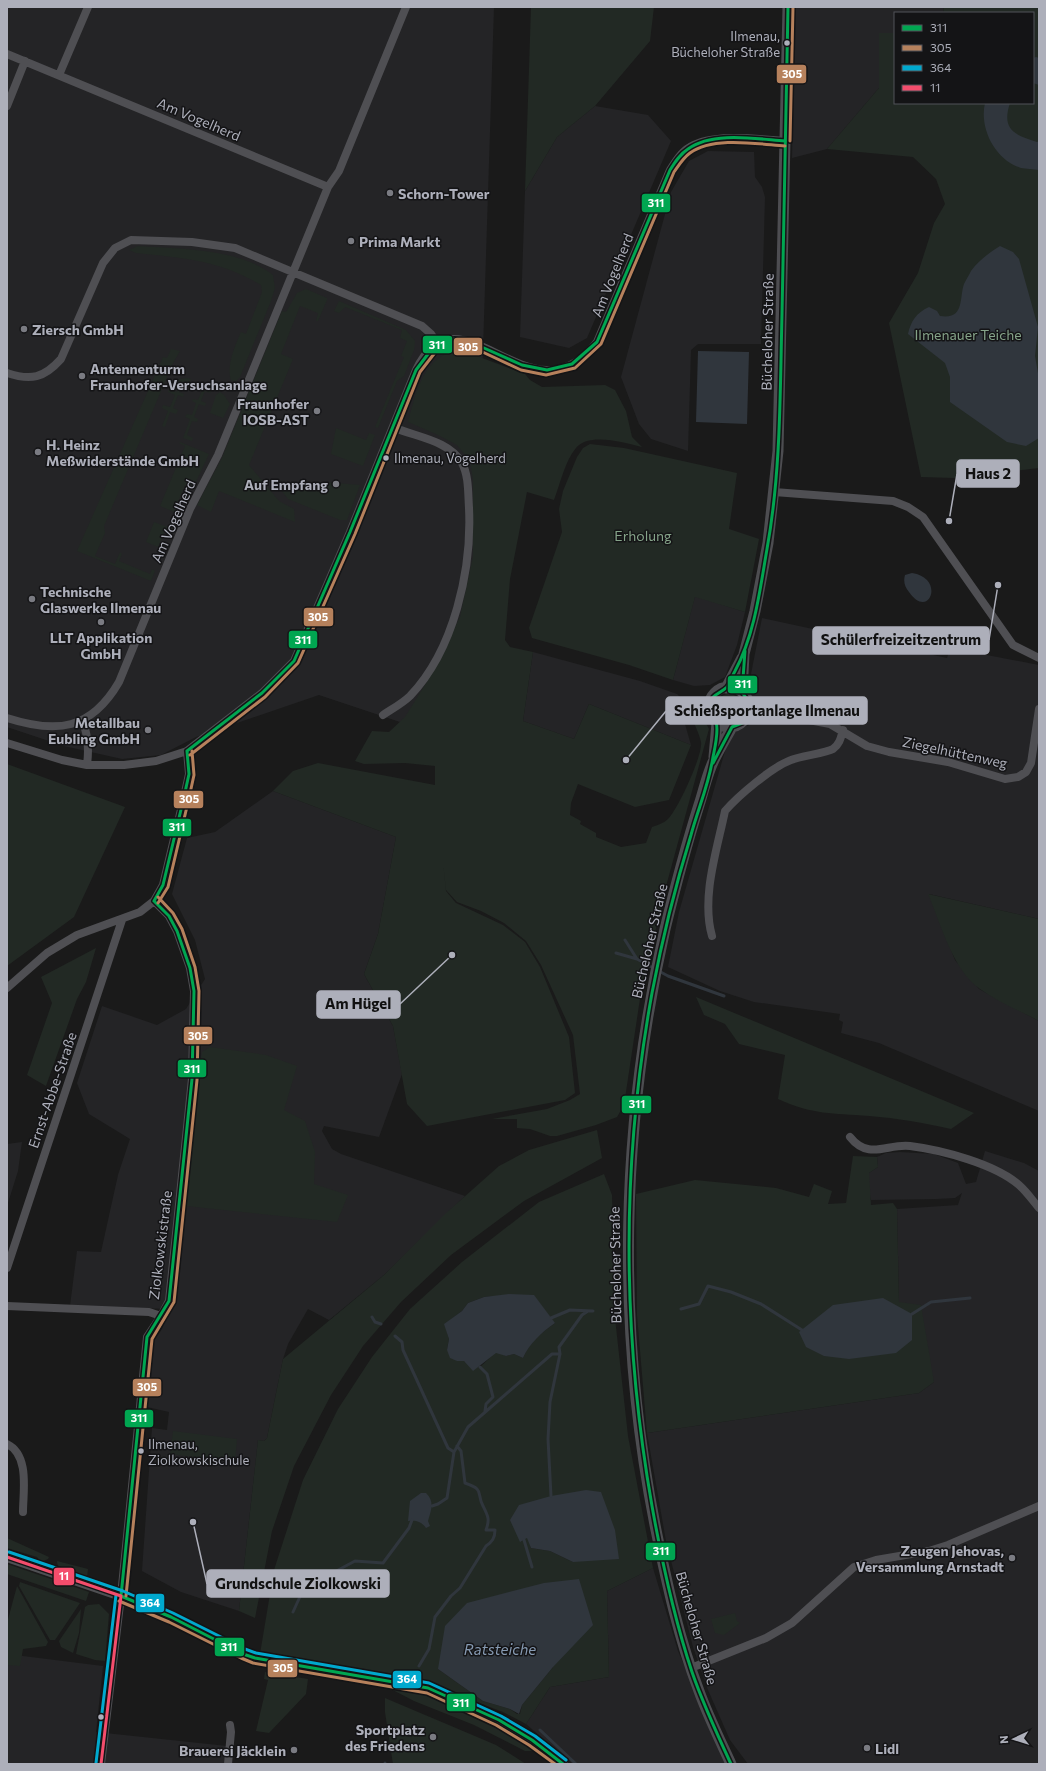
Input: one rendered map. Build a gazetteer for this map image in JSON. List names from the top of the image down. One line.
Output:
{"streets":{"main road":["Bücheloher Straße"],"street":["Am Vogelherd","Ziegelhüttenweg","Ernst-Abbe-Straße","Ziolkowskistraße"]},"crossings":[["Am Vogelherd","Bücheloher Straße"],["Bücheloher Straße","Ziegelhüttenweg"]],"water":["Ratsteiche"],"parks":["Ilmenauer Teiche","Erholung"],"places":["Ilmenau, Bücheloher Straße","Schorn-Tower","Prima Markt","Ziersch GmbH","Antennenturm Fraunhofer-Versuchsanlage","Fraunhofer IOSB-AST","H. Heinz Meßwiderstände GmbH","Ilmenau, Vogelherd","Auf Empfang","Haus 2","Schülerfreizeitzentrum","Technische Glaswerke Ilmenau","LLT Applikation GmbH","Metallbau Eubling GmbH","Schießsportanlage Ilmenau","Am Hügel","Ilmenau, Ziolkowskischule","Grundschule Ziolkowski","Zeugen Jehovas, Versammlung Arnstadt","Sportplatz des Friedens","Lidl","Brauerei Jäcklein"],"lines":["transit line 311","transit line 305","transit line 364","transit line 11"],"legend":["311","305","364","11"],"north":"left"}
